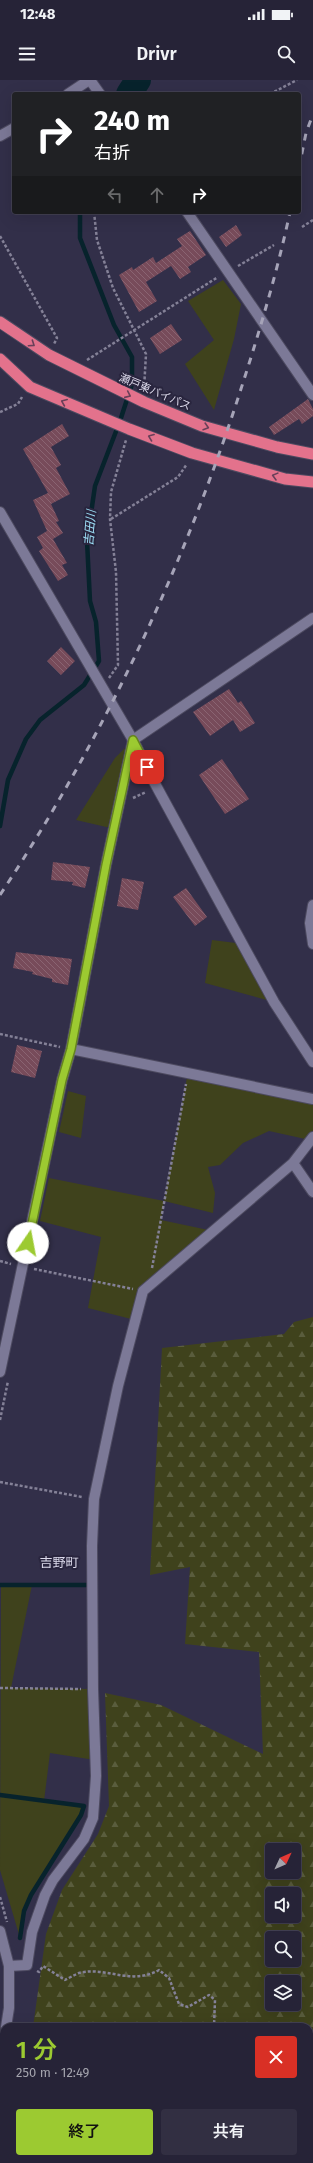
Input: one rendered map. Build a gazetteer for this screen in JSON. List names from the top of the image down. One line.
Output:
{"streets":{"highway":["瀬戸東バイパス"]},"districts":["吉野町"],"water":["吉田川"],"north":"top right","page":{"status":"12:48","header":"Drivr","turn":["240 m","右折"],"heading":["1 分","250 m · 12:49"],"buttons":["終了","共有"]}}
